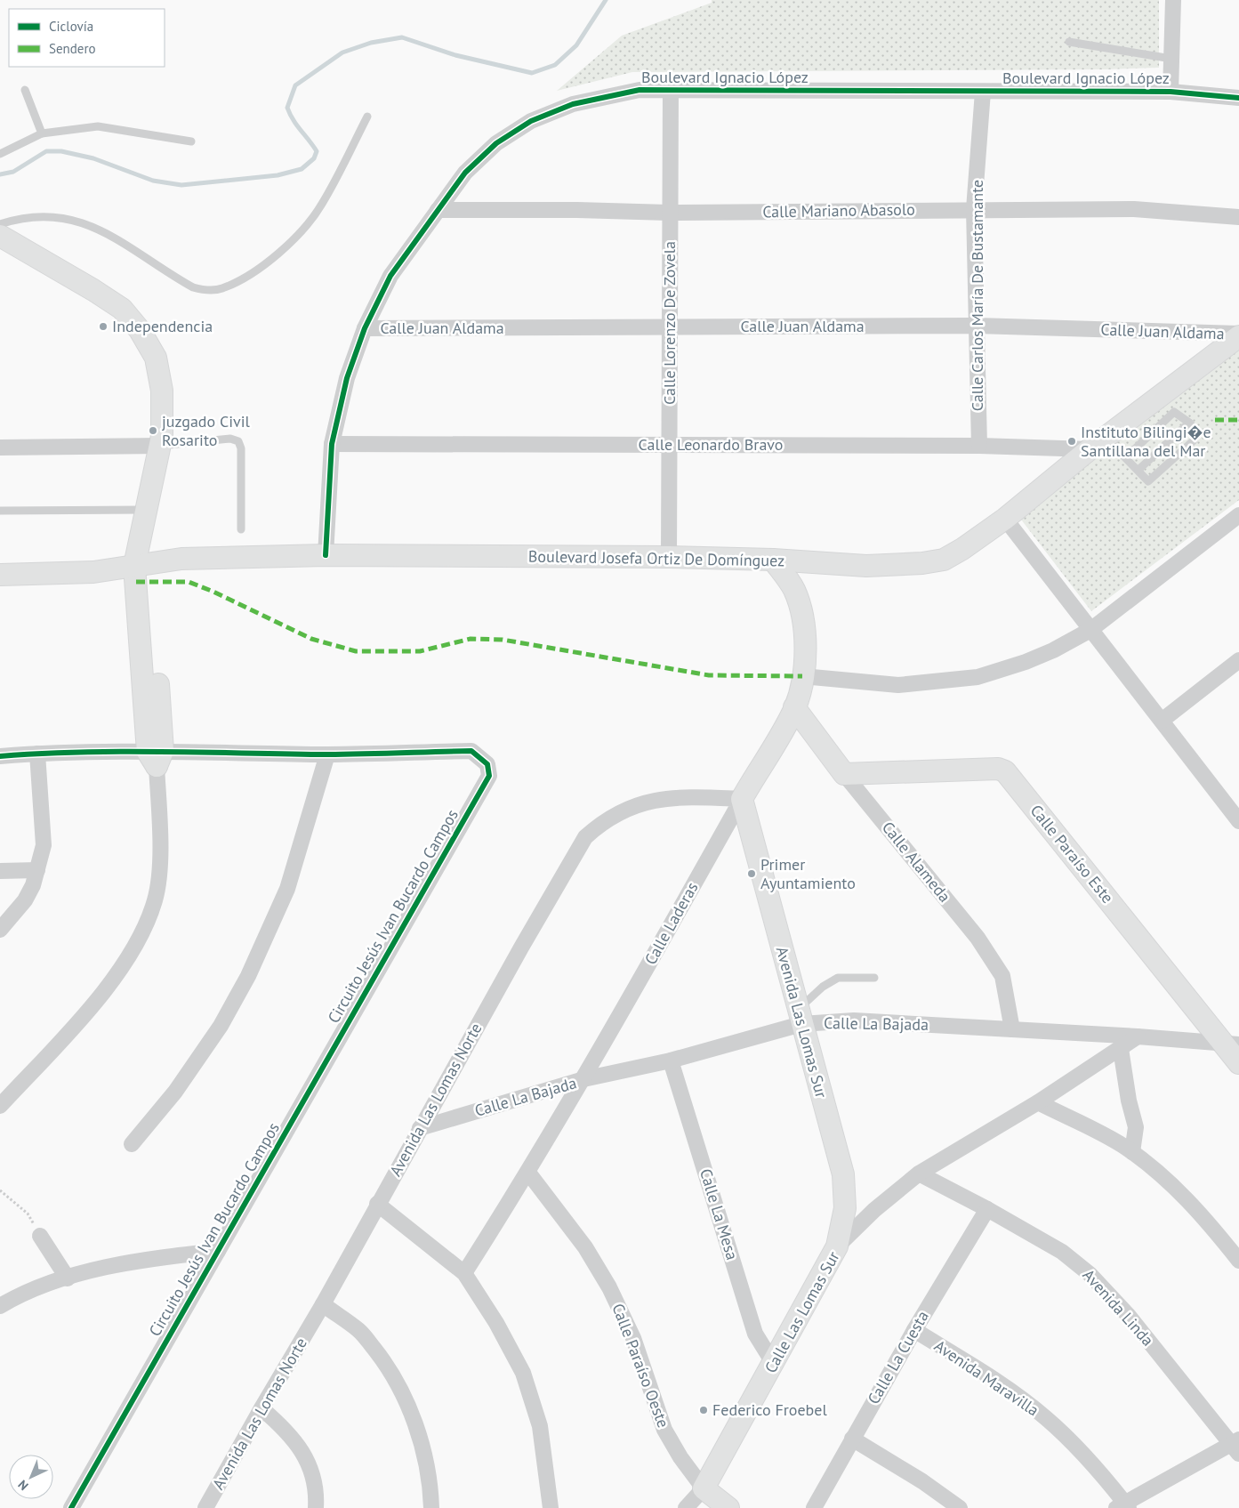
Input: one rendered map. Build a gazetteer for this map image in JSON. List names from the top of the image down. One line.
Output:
{"streets":{"street":["Boulevard Ignacio López","Calle Mariano Abasolo","Calle Carlos María De Bustamante","Calle Lorenzo De Zovela","Calle Juan Aldama","Calle Leonardo Bravo","Boulevard Josefa Ortiz De Domínguez","Calle Paraíso Este","Calle Alameda","Circuito Jesús Ivan Bucardo Campos","Calle Laderas","Avenida Las Lomas Sur","Calle La Bajada","Avenida Las Lomas Norte","Calle La Mesa","Avenida Linda","Calle Las Lomas Sur","Calle La Cuesta","Calle Paraíso Oeste","Avenida Maravilla"]},"crossings":[["Boulevard Ignacio López","Calle Mariano Abasolo"],["Boulevard Ignacio López","Calle Carlos María De Bustamante"],["Boulevard Ignacio López","Calle Lorenzo De Zovela"],["Boulevard Ignacio López","Calle Juan Aldama"],["Boulevard Ignacio López","Calle Leonardo Bravo"],["Boulevard Ignacio López","Boulevard Josefa Ortiz De Domínguez"],["Calle Mariano Abasolo","Calle Carlos María De Bustamante"],["Calle Mariano Abasolo","Calle Lorenzo De Zovela"],["Calle Carlos María De Bustamante","Calle Juan Aldama"],["Calle Carlos María De Bustamante","Calle Leonardo Bravo"],["Calle Lorenzo De Zovela","Calle Juan Aldama"],["Calle Lorenzo De Zovela","Calle Leonardo Bravo"],["Calle Lorenzo De Zovela","Boulevard Josefa Ortiz De Domínguez"],["Calle Juan Aldama","Boulevard Josefa Ortiz De Domínguez"],["Calle Leonardo Bravo","Boulevard Josefa Ortiz De Domínguez"],["Boulevard Josefa Ortiz De Domínguez","Calle Laderas"],["Calle Paraíso Este","Calle Alameda"],["Calle Paraíso Este","Calle La Bajada"],["Calle Alameda","Calle Laderas"],["Calle Alameda","Calle La Bajada"],["Calle Laderas","Avenida Las Lomas Sur"],["Calle Laderas","Calle La Bajada"],["Calle Laderas","Avenida Las Lomas Norte"],["Calle Laderas","Calle Paraíso Oeste"],["Avenida Las Lomas Sur","Calle La Bajada"],["Avenida Las Lomas Sur","Avenida Las Lomas Norte"],["Avenida Las Lomas Sur","Calle Las Lomas Sur"],["Calle La Bajada","Avenida Las Lomas Norte"],["Calle La Bajada","Calle La Mesa"],["Calle La Bajada","Calle Las Lomas Sur"],["Calle La Mesa","Calle Las Lomas Sur"],["Avenida Linda","Calle Las Lomas Sur"],["Avenida Linda","Calle La Cuesta"],["Calle Las Lomas Sur","Calle Paraíso Oeste"],["Calle La Cuesta","Avenida Maravilla"]],"places":["Independencia","juzgado Civil Rosarito","Instituto Bilingi�e Santillana del Mar","Primer Ayuntamiento","Federico Froebel"],"legend":["Ciclovía","Sendero"],"north":"bottom left"}
